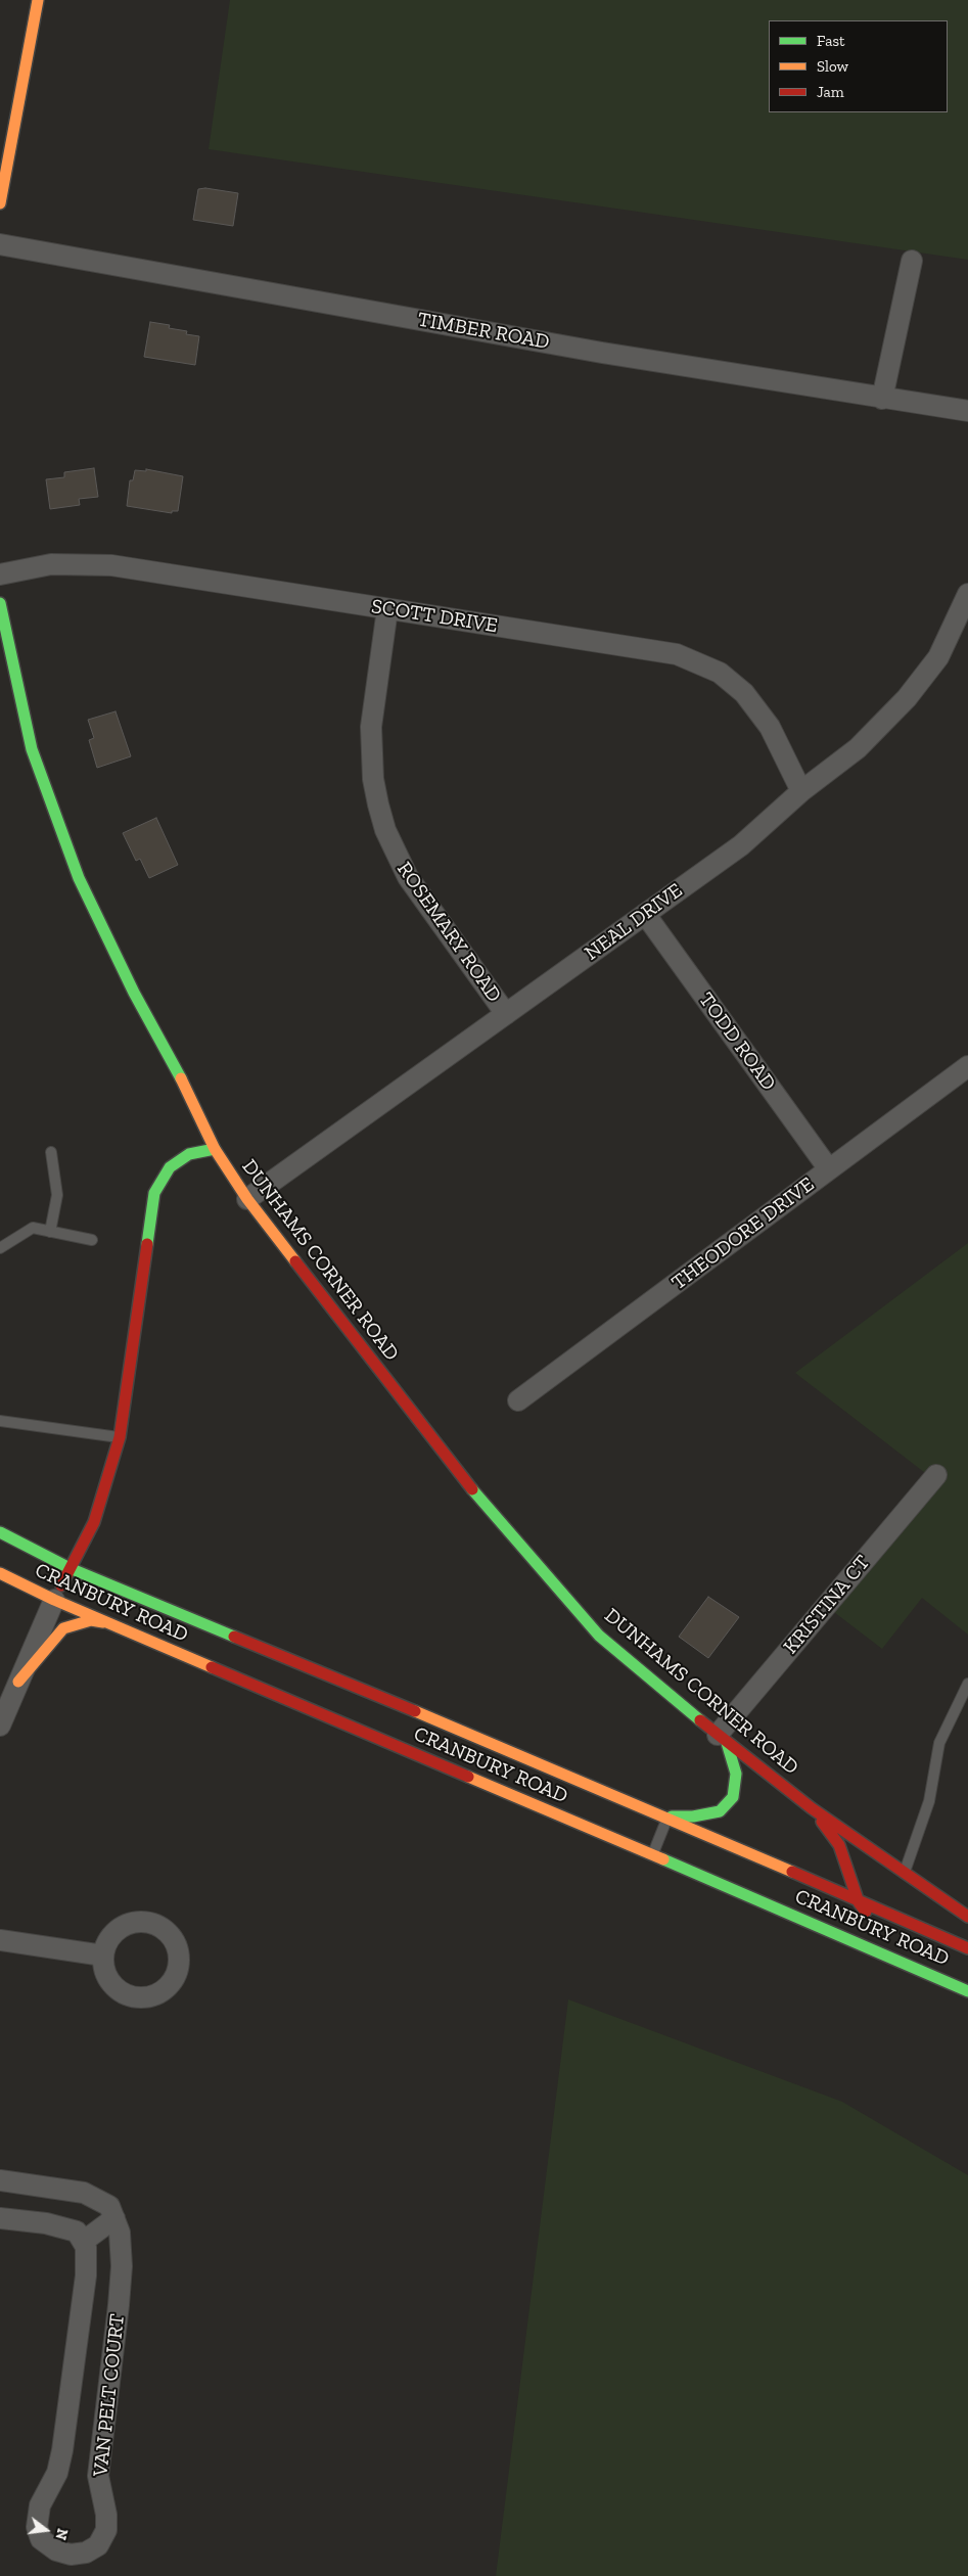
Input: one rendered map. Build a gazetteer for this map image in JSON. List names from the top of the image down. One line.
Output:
{"streets":{"main road":["DUNHAMS CORNER ROAD","CRANBURY ROAD"],"street":["TIMBER ROAD","SCOTT DRIVE","NEAL DRIVE","ROSEMARY ROAD","TODD ROAD","THEODORE DRIVE","KRISTINA CT","VAN PELT COURT"]},"crossings":[["SCOTT DRIVE","NEAL DRIVE"],["SCOTT DRIVE","ROSEMARY ROAD"],["NEAL DRIVE","ROSEMARY ROAD"],["NEAL DRIVE","TODD ROAD"],["NEAL DRIVE","DUNHAMS CORNER ROAD"],["TODD ROAD","THEODORE DRIVE"],["DUNHAMS CORNER ROAD","KRISTINA CT"]],"legend":["Fast","Slow","Jam"],"north":"right"}
